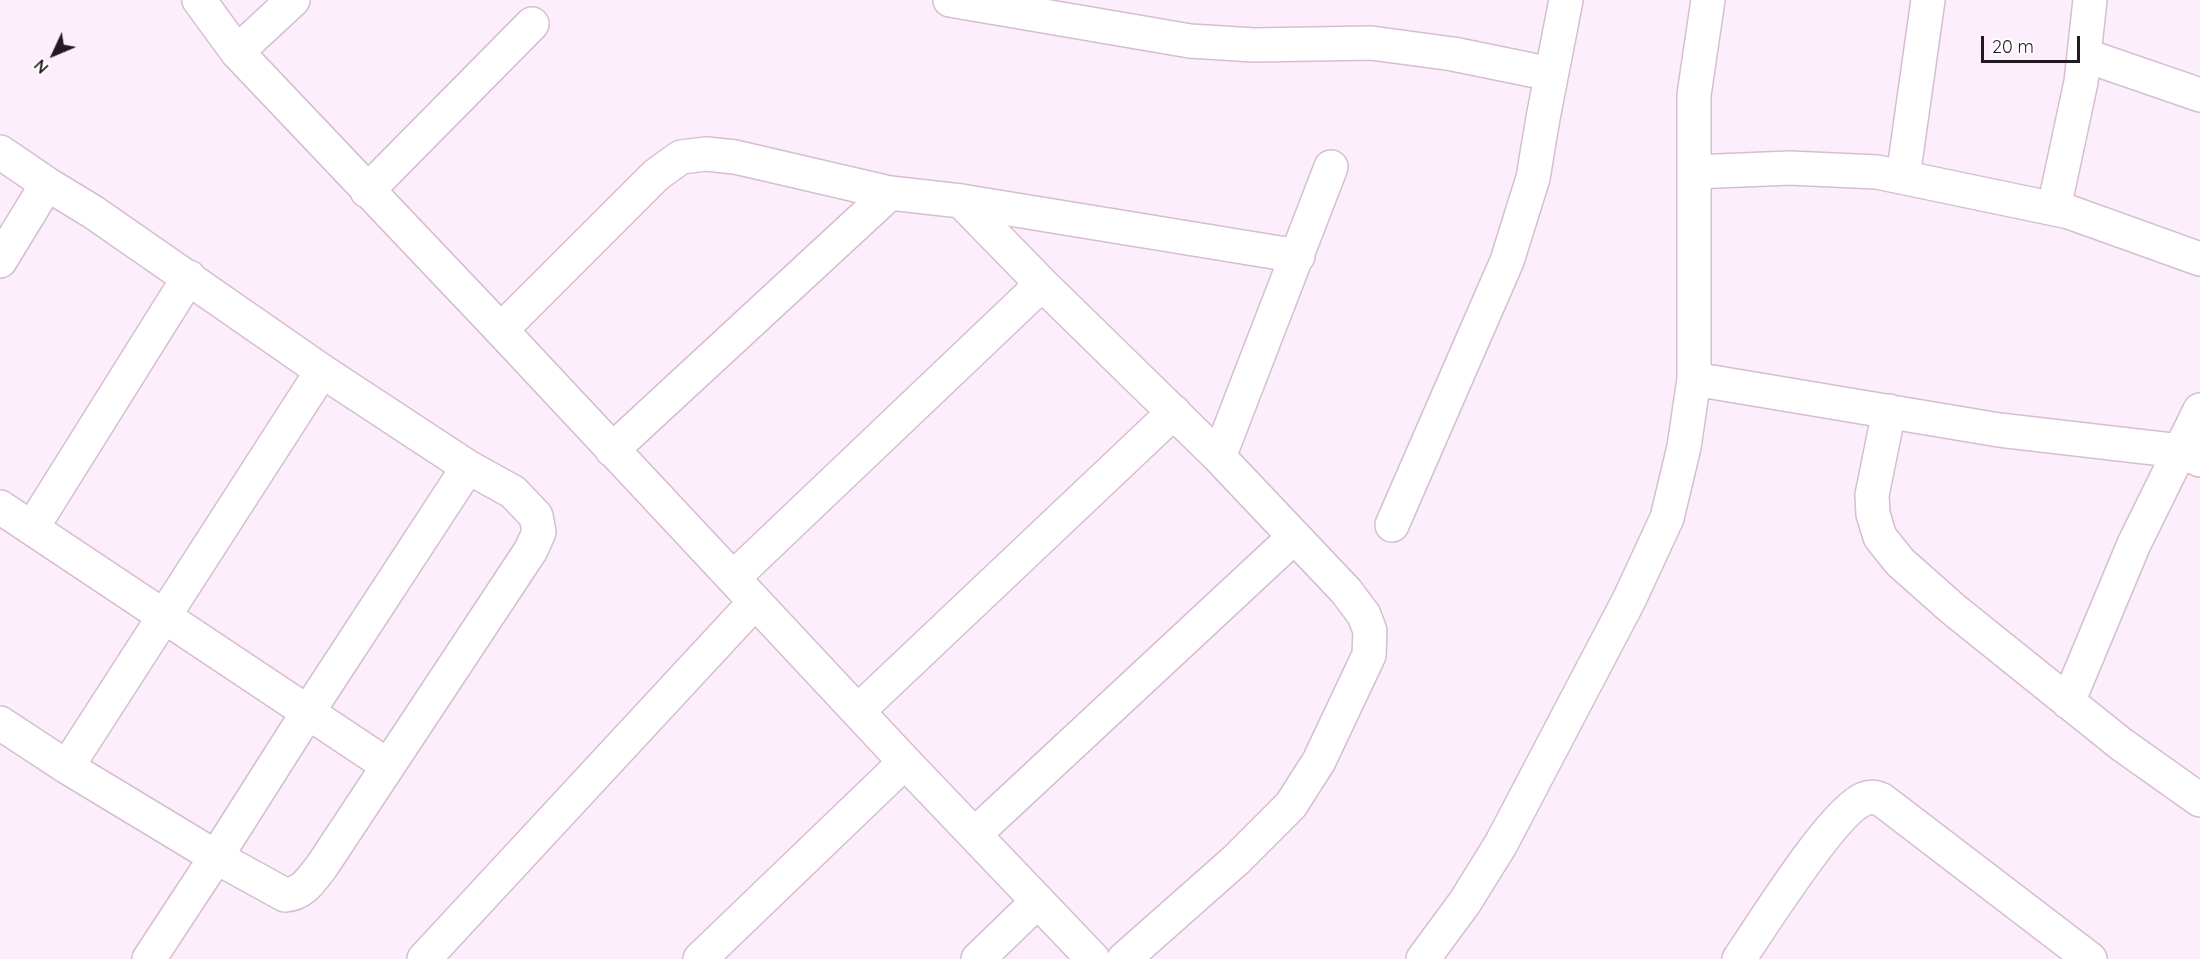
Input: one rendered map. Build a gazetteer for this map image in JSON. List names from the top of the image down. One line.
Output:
{"scale_bar":"20 m","north":"bottom left"}
